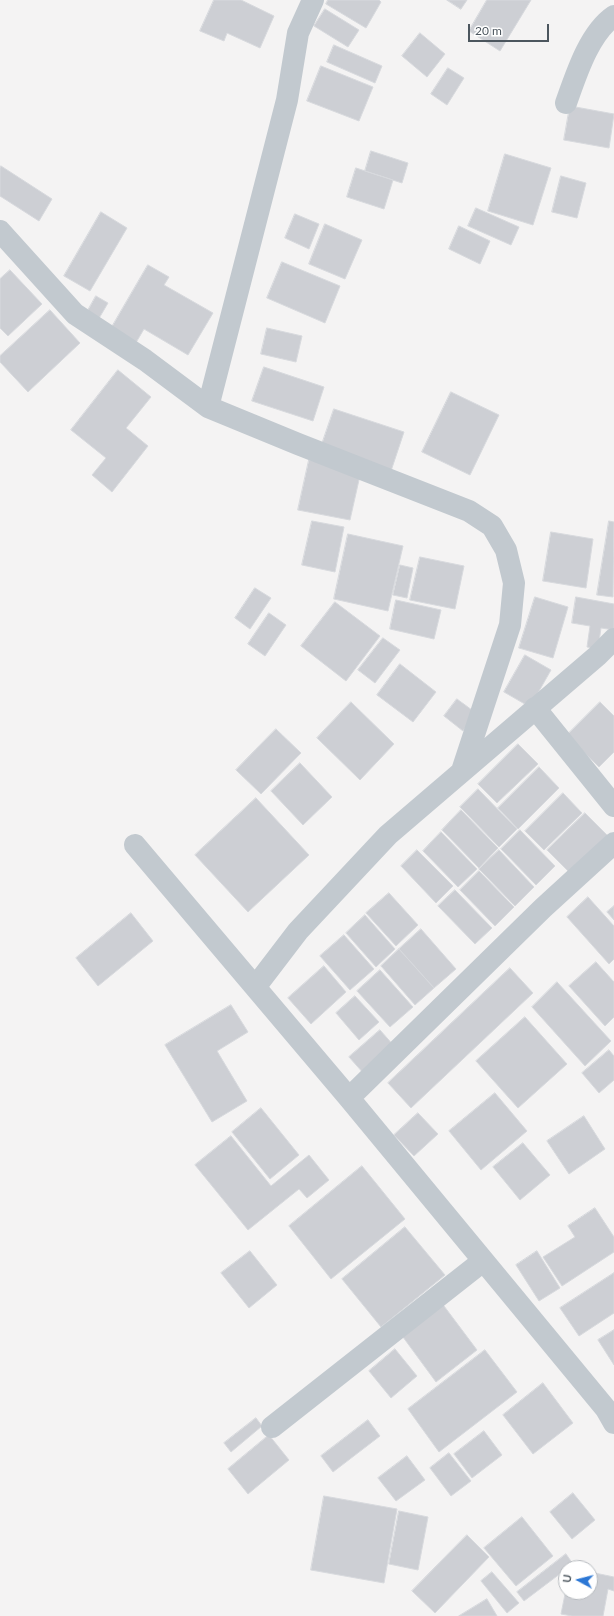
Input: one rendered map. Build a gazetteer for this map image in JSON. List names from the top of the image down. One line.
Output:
{"scale_bar":"20 m","north":"left"}
